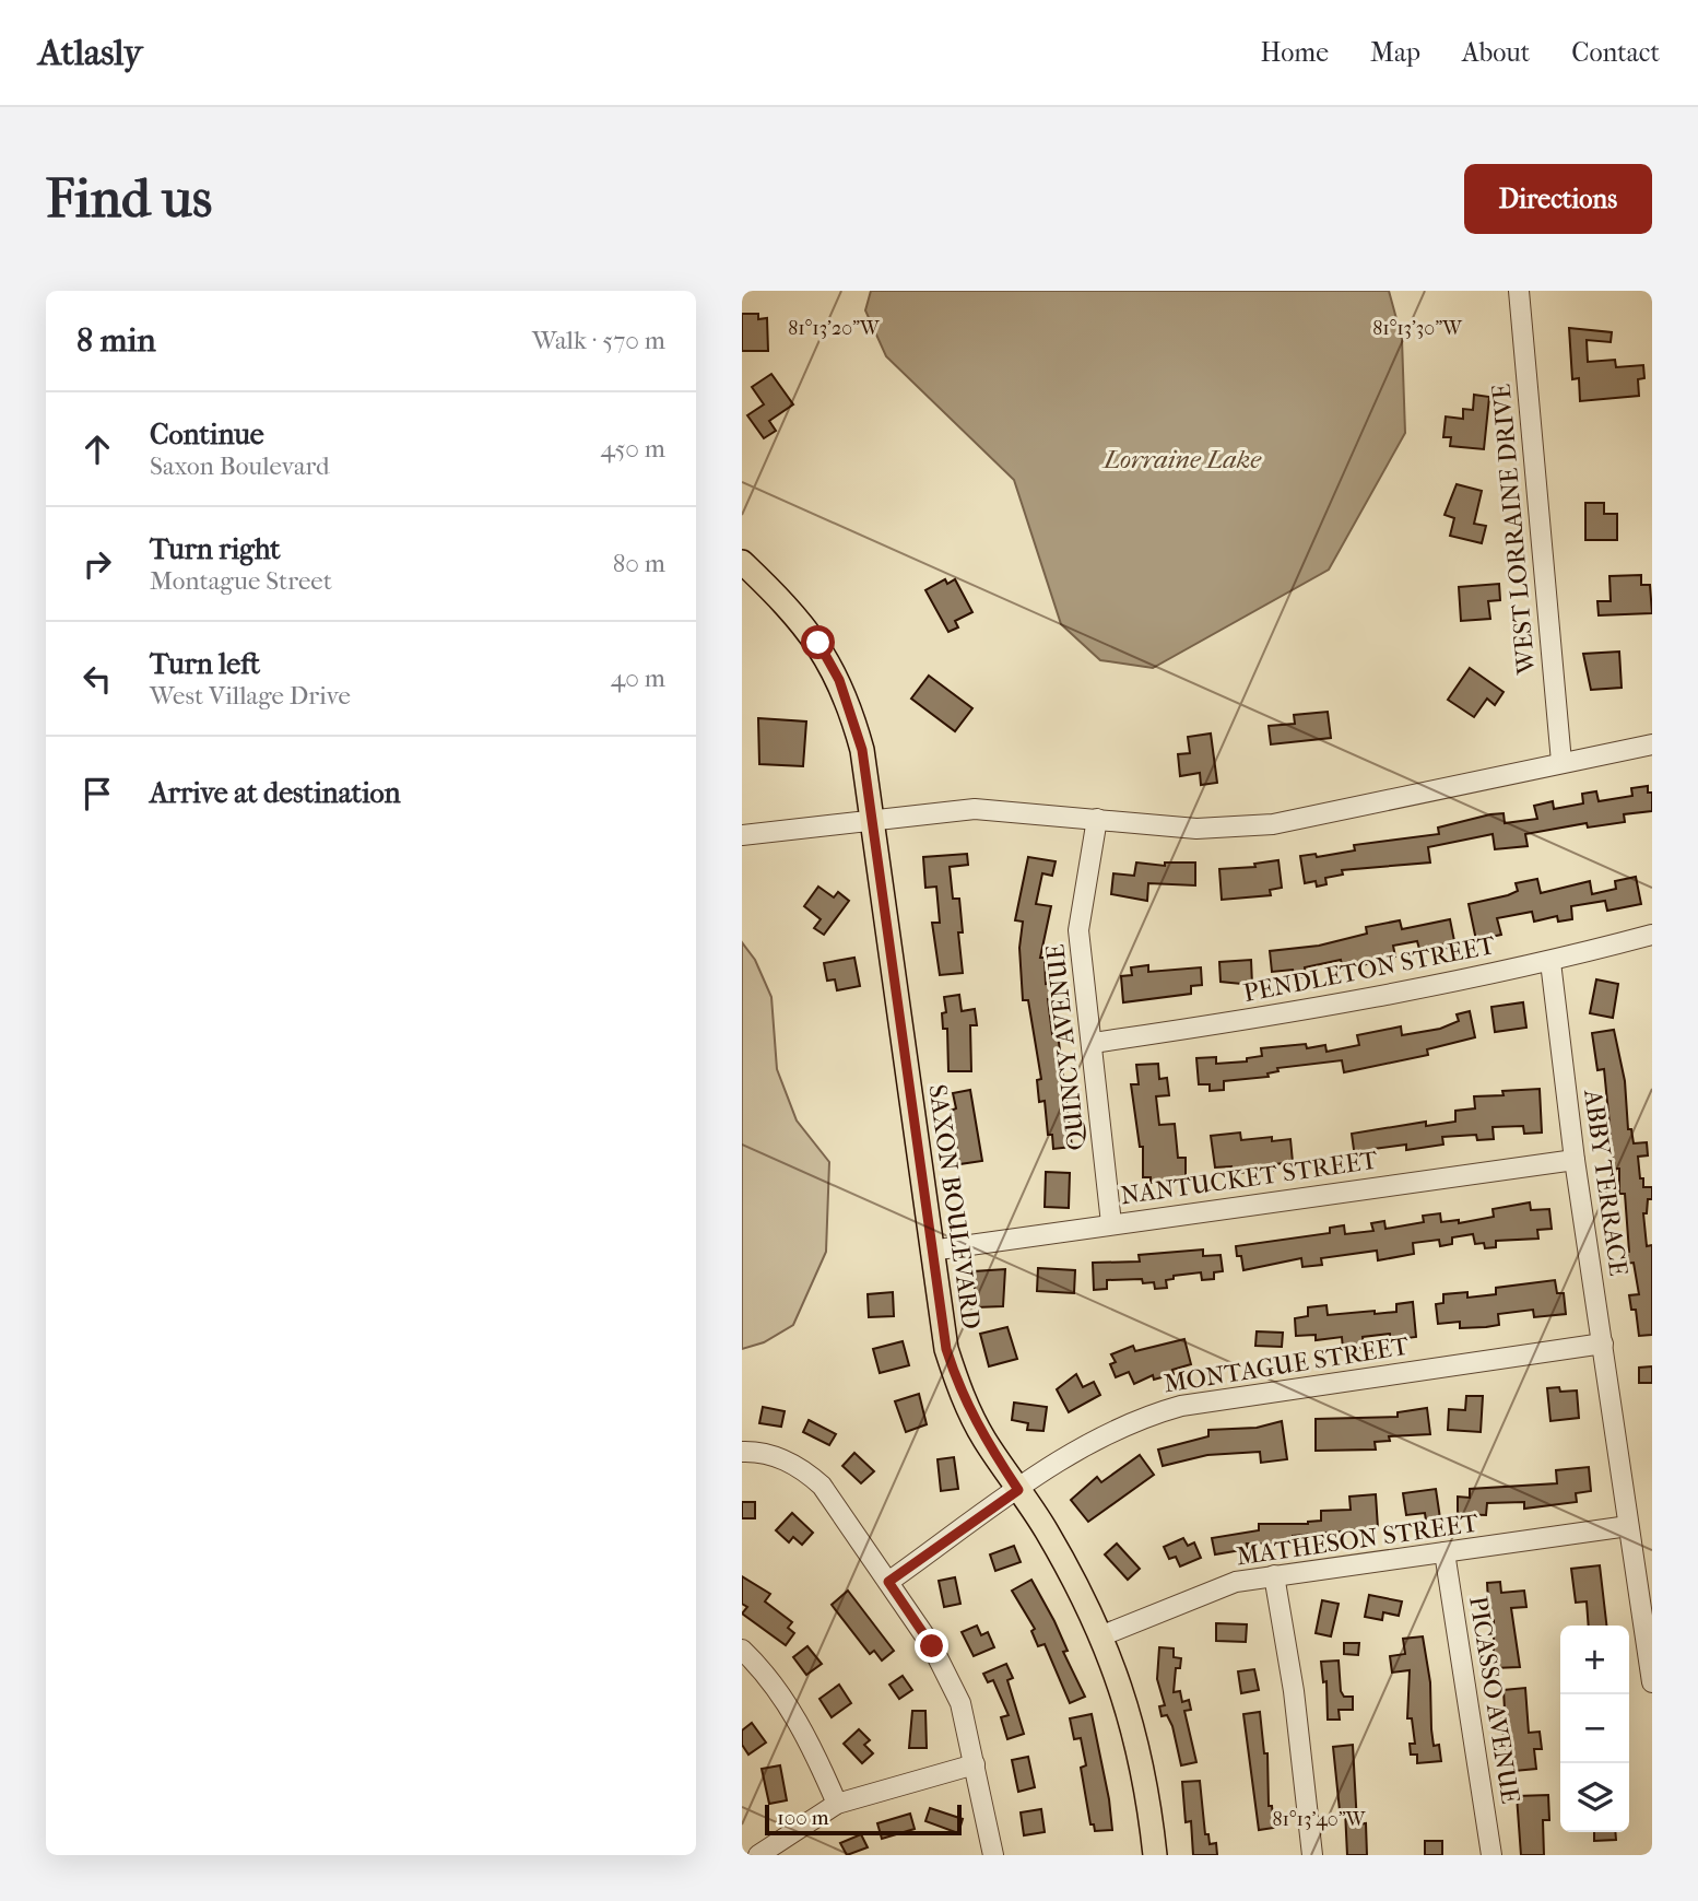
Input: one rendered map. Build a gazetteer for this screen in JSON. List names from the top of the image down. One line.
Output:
{"streets":{"main road":["SAXON BOULEVARD"],"street":["WEST LORRAINE DRIVE","PENDLETON STREET","QUINCY AVENUE","NANTUCKET STREET","ABBY TERRACE","MONTAGUE STREET","MATHESON STREET","PICASSO AVENUE"]},"crossings":[["PENDLETON STREET","QUINCY AVENUE"],["PENDLETON STREET","ABBY TERRACE"],["QUINCY AVENUE","NANTUCKET STREET"],["NANTUCKET STREET","ABBY TERRACE"],["NANTUCKET STREET","SAXON BOULEVARD"],["ABBY TERRACE","MONTAGUE STREET"],["ABBY TERRACE","MATHESON STREET"],["SAXON BOULEVARD","MONTAGUE STREET"],["SAXON BOULEVARD","MATHESON STREET"],["MATHESON STREET","PICASSO AVENUE"]],"water":["Lorraine Lake"],"scale_bar":"100 m","page":{"header":"Atlasly","nav":["Home","Map","About","Contact"],"buttons":"Directions","title":"Find us","heading":["8 min","Walk · 570 m"],"list":[["Continue","Saxon Boulevard","450 m"],["Turn right","Montague Street","80 m"],["Turn left","West Village Drive","40 m"],"Arrive at destination"],"map_buttons":["+","−"],"scale":"100 m"},"coordinates":["81°13'30\"W","81°13'20\"W","81°13'40\"W"]}
